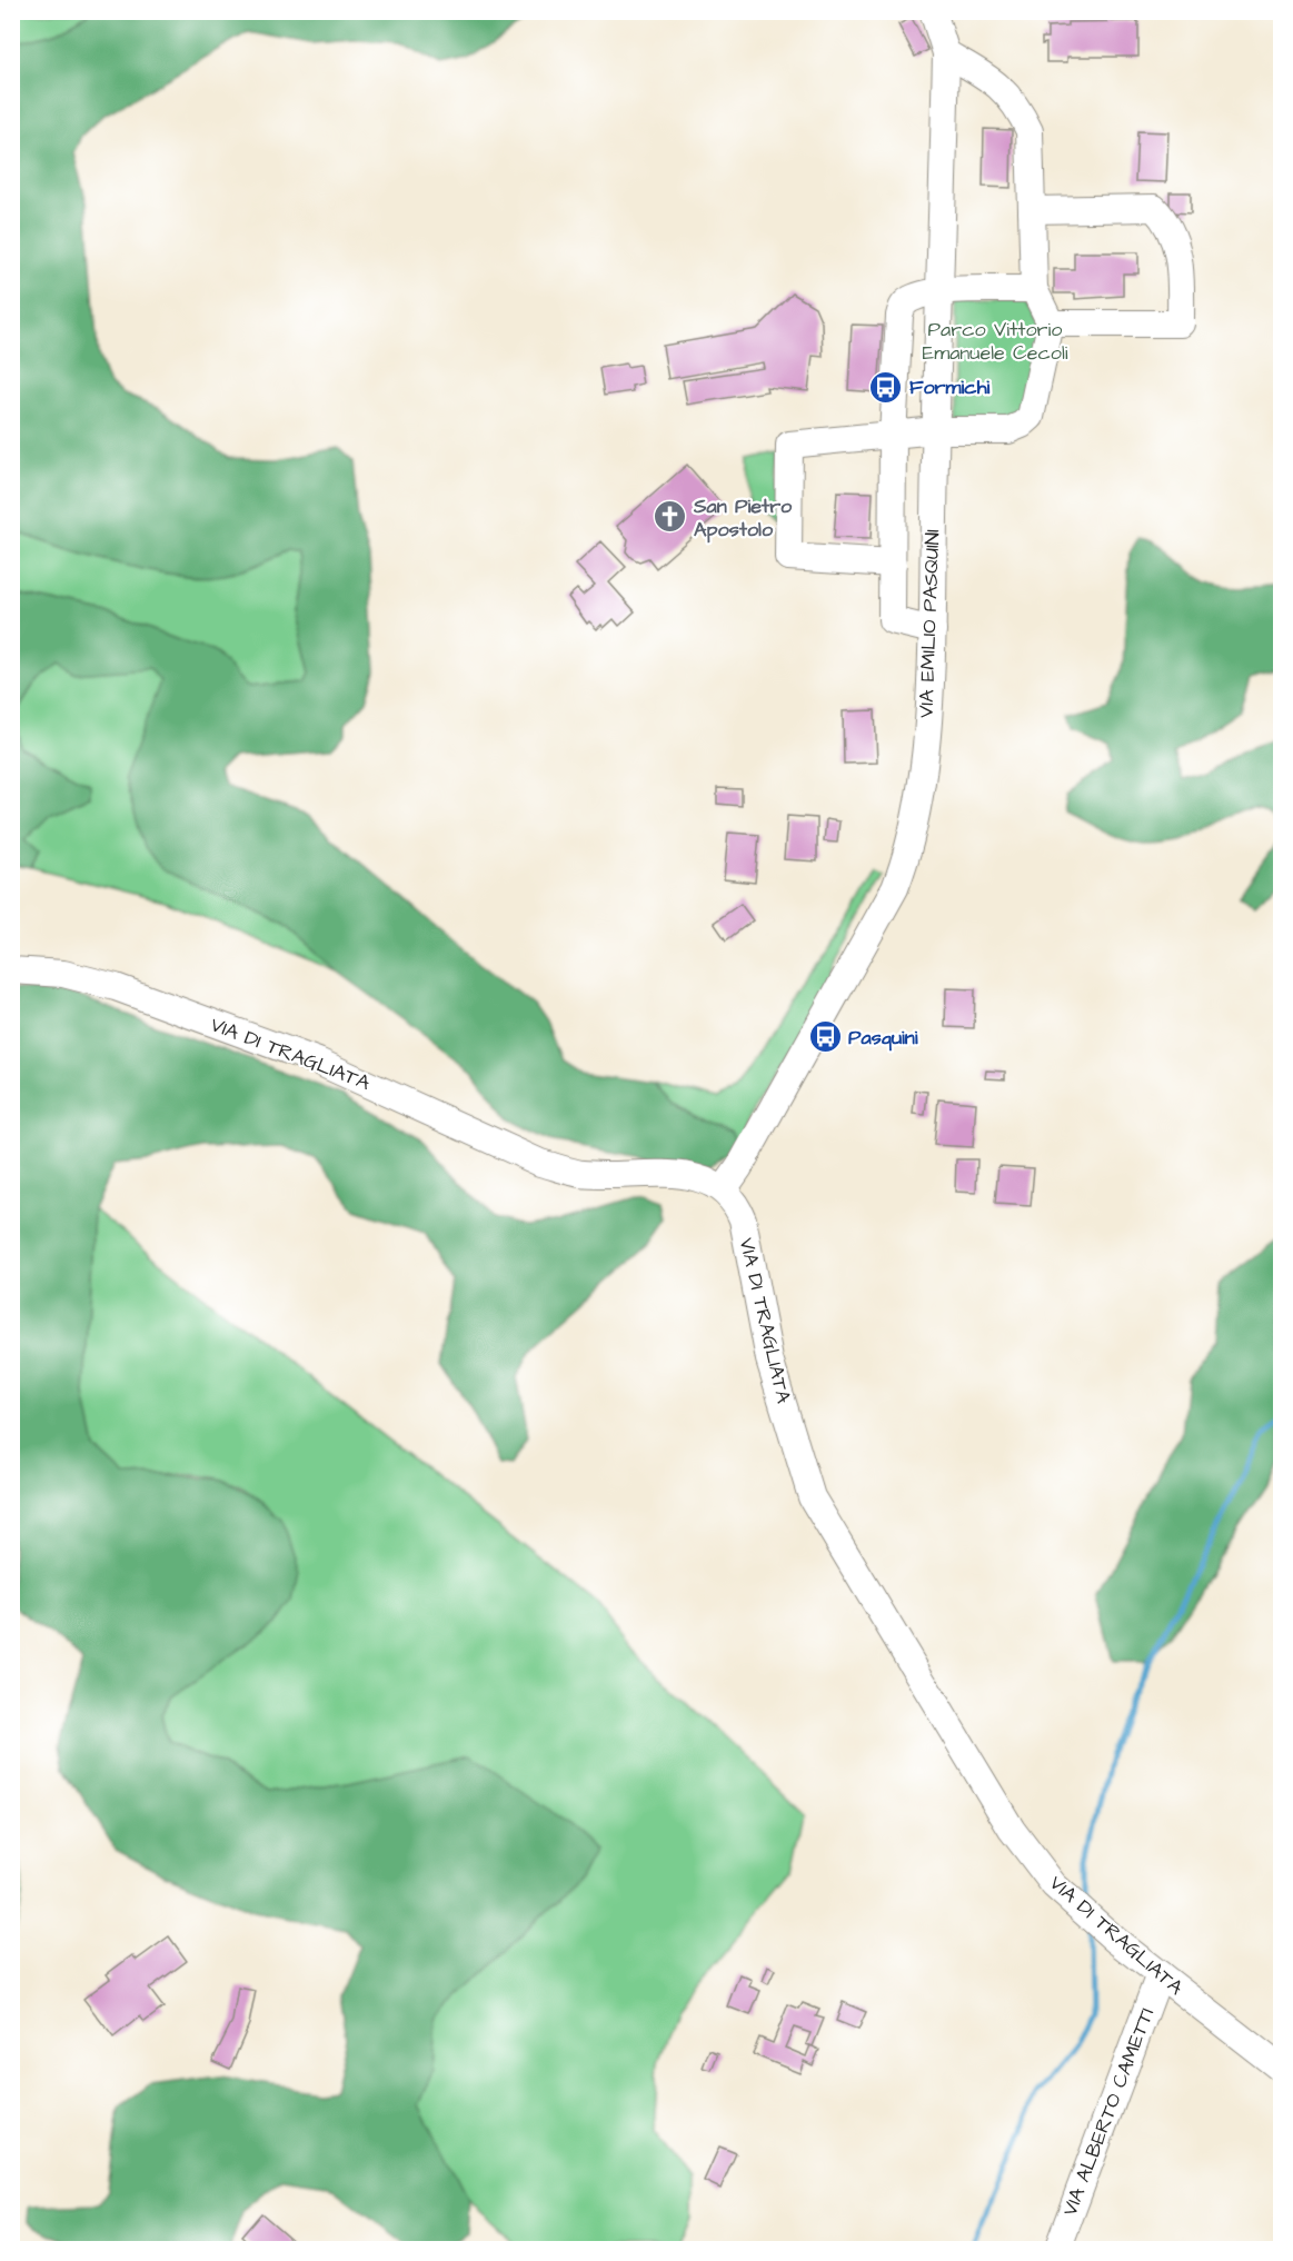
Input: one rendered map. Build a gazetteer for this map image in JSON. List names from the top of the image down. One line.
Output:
{"streets":{"street":["VIA EMILIO PASQUINI","VIA DI TRAGLIATA","VIA ALBERTO CAMETTI"]},"crossings":[["VIA EMILIO PASQUINI","VIA DI TRAGLIATA"],["VIA DI TRAGLIATA","VIA ALBERTO CAMETTI"]],"parks":["Parco Vittorio Emanuele Cecoli"],"places":{"bus stop":["Formichi","Pasquini"],"church":["San Pietro Apostolo"]}}
